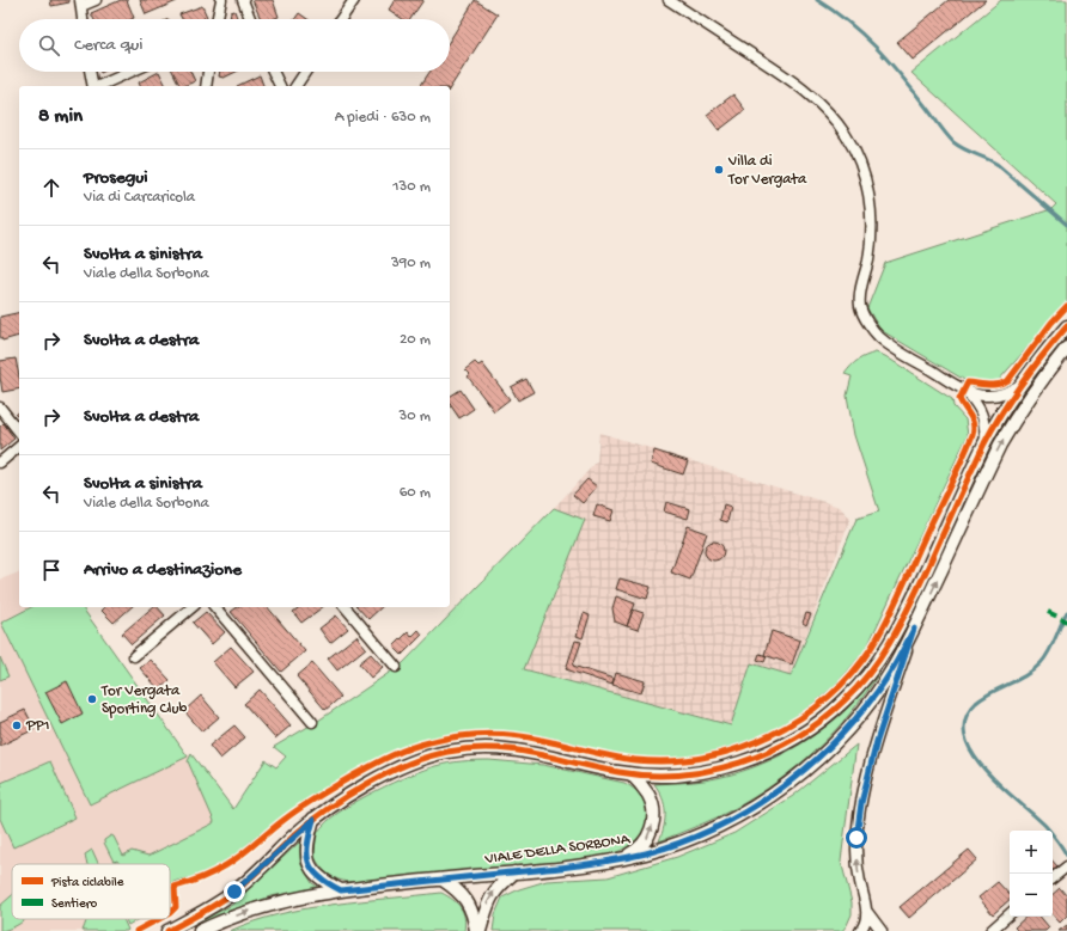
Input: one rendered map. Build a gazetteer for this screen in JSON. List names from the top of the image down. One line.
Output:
{"streets":{"street":["VIALE DELLA SORBONA"]},"places":["Villa di Tor Vergata","Tor Vergata Sporting Club","PP1"],"legend":["Pista ciclabile","Sentiero"],"page":{"search":"Cerca qui","heading":["8 min","A piedi · 630 m"],"list":[["Prosegui","Via di Carcaricola","130 m"],["Svolta a sinistra","Viale della Sorbona","390 m"],["Svolta a destra","20 m"],["Svolta a destra","30 m"],["Svolta a sinistra","Viale della Sorbona","60 m"],"Arrivo a destinazione"],"map_buttons":["+","−"]}}
